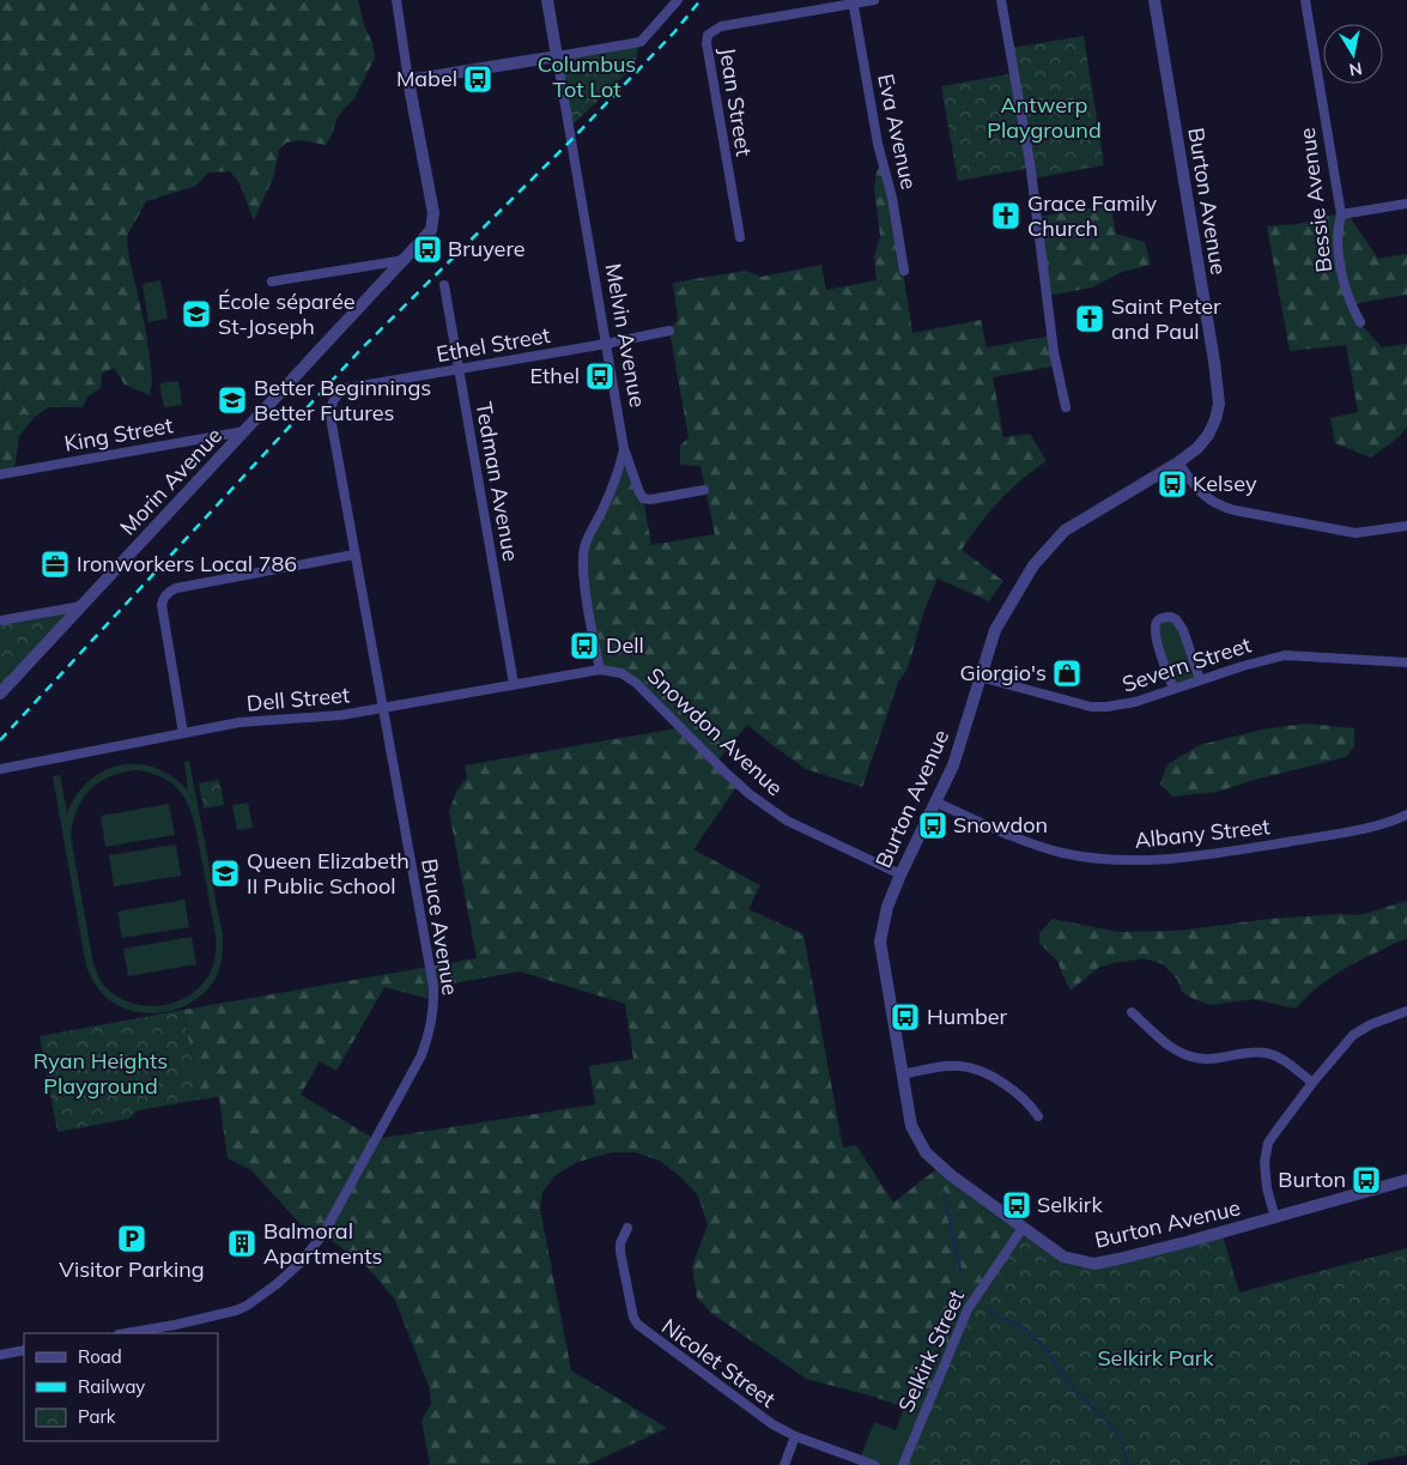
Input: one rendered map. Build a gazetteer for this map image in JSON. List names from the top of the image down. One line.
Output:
{"streets":{"street":["Jean Street","Eva Avenue","Bessie Avenue","Burton Avenue","Melvin Avenue","Ethel Street","King Street","Morin Avenue","Tedman Avenue","Severn Street","Dell Street","Snowdon Avenue","Albany Street","Bruce Avenue","Selkirk Street","Nicolet Street"]},"crossings":[["Jean Street","Eva Avenue"],["Burton Avenue","Severn Street"],["Burton Avenue","Snowdon Avenue"],["Burton Avenue","Albany Street"],["Burton Avenue","Selkirk Street"],["Melvin Avenue","Ethel Street"],["Melvin Avenue","Dell Street"],["Melvin Avenue","Snowdon Avenue"],["Ethel Street","Tedman Avenue"],["Ethel Street","Bruce Avenue"],["King Street","Morin Avenue"],["Tedman Avenue","Dell Street"],["Dell Street","Snowdon Avenue"],["Dell Street","Bruce Avenue"]],"parks":["Columbus Tot Lot","Antwerp Playground","Ryan Heights Playground","Selkirk Park"],"places":{"bus stop":["Mabel","Bruyere","Ethel","Kelsey","Dell","Snowdon","Humber","Burton","Selkirk"],"church":["Grace Family Church","Saint Peter and Paul"],"school or university":["École séparée St-Joseph","Better Beginnings Better Futures","Queen Elizabeth II Public School"],"office":["Ironworkers Local 786"],"shop":["Giorgio's"],"parking":["Visitor Parking"],"building":["Balmoral Apartments"]},"legend":["Road","Railway","Park"],"north":"bottom"}
